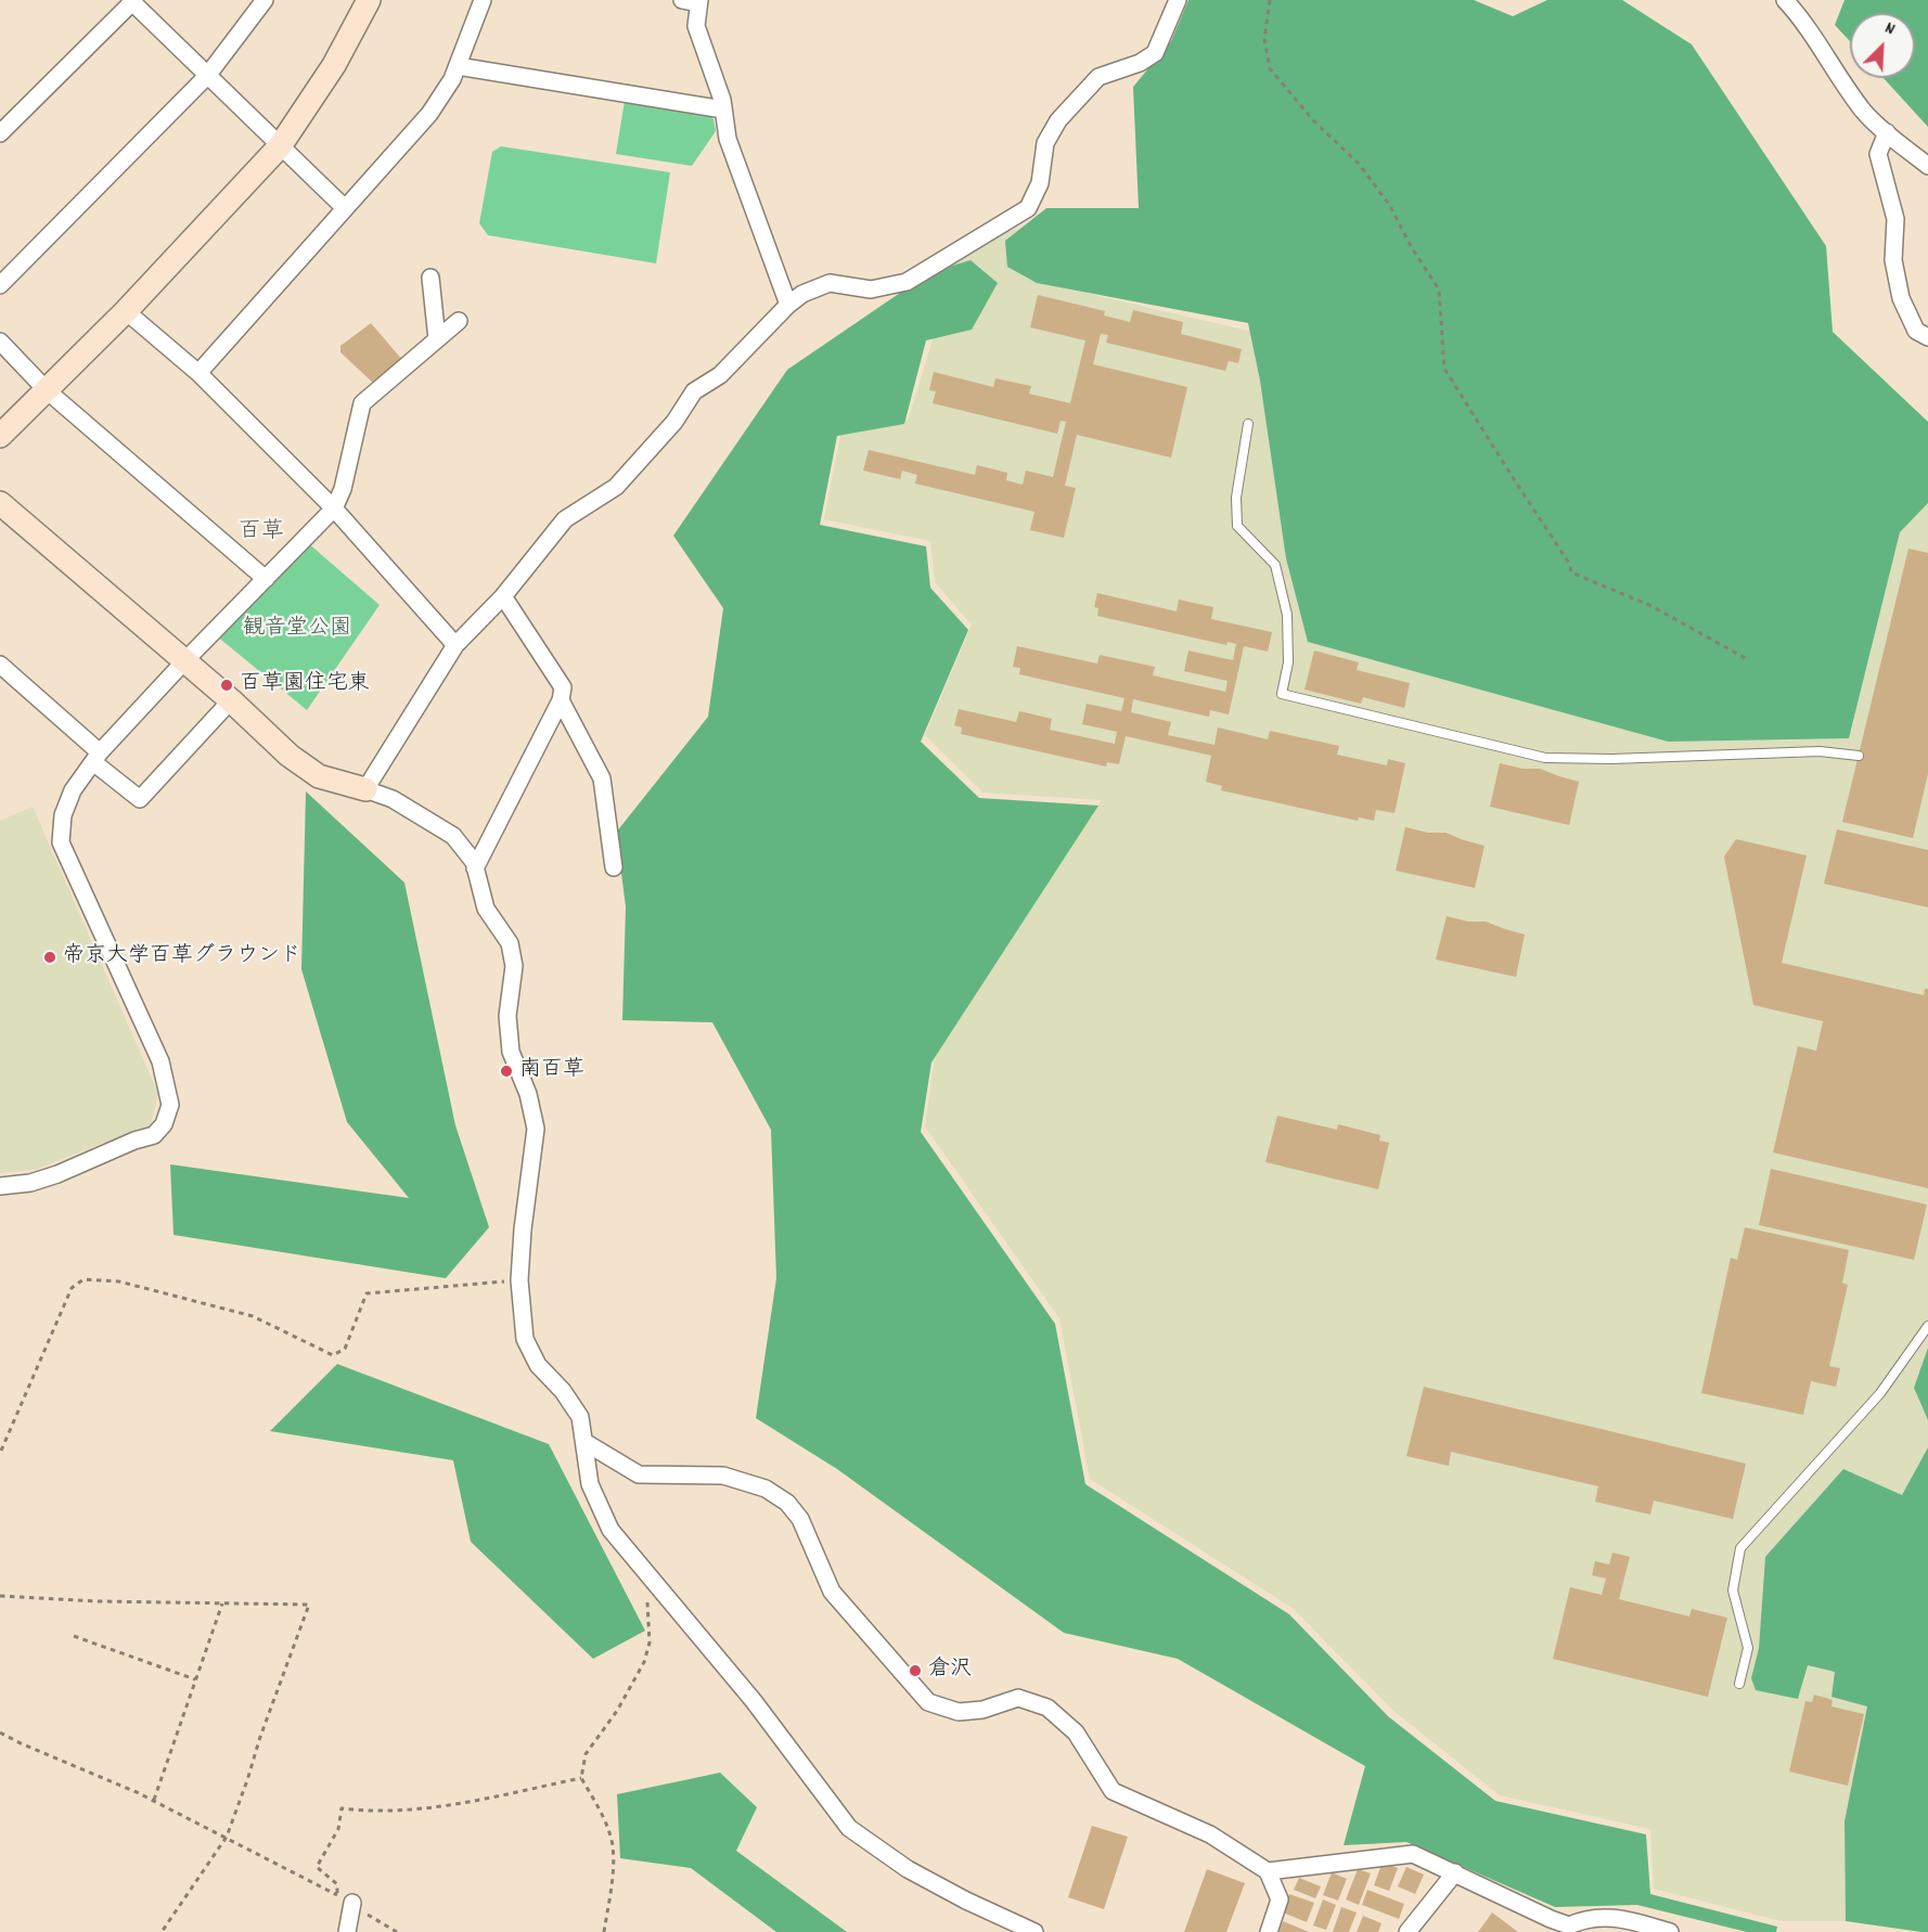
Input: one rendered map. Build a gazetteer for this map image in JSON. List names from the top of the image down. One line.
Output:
{"districts":["百草"],"parks":["観音堂公園"],"places":["百草園住宅東","帝京大学百草グラウンド","南百草","倉沢"],"north":"top right"}
